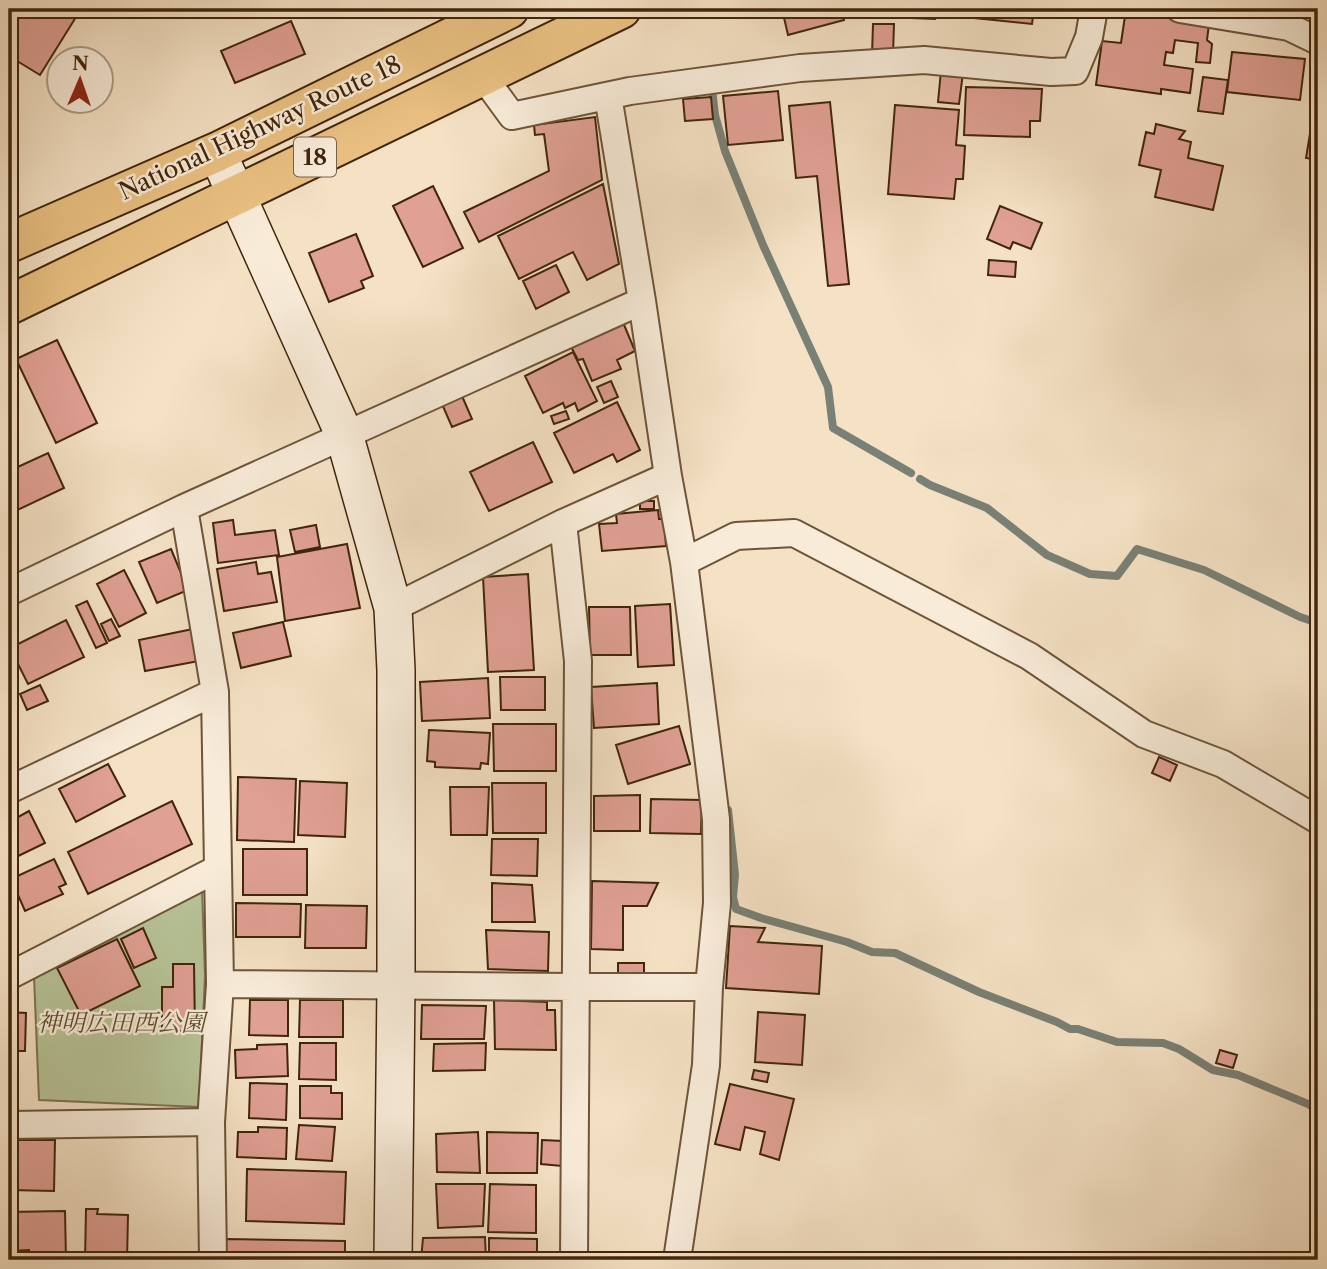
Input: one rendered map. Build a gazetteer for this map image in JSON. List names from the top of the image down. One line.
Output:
{"streets":{"highway":["National Highway Route 18","18"]},"parks":["神明広田西公園"],"north":"top"}
